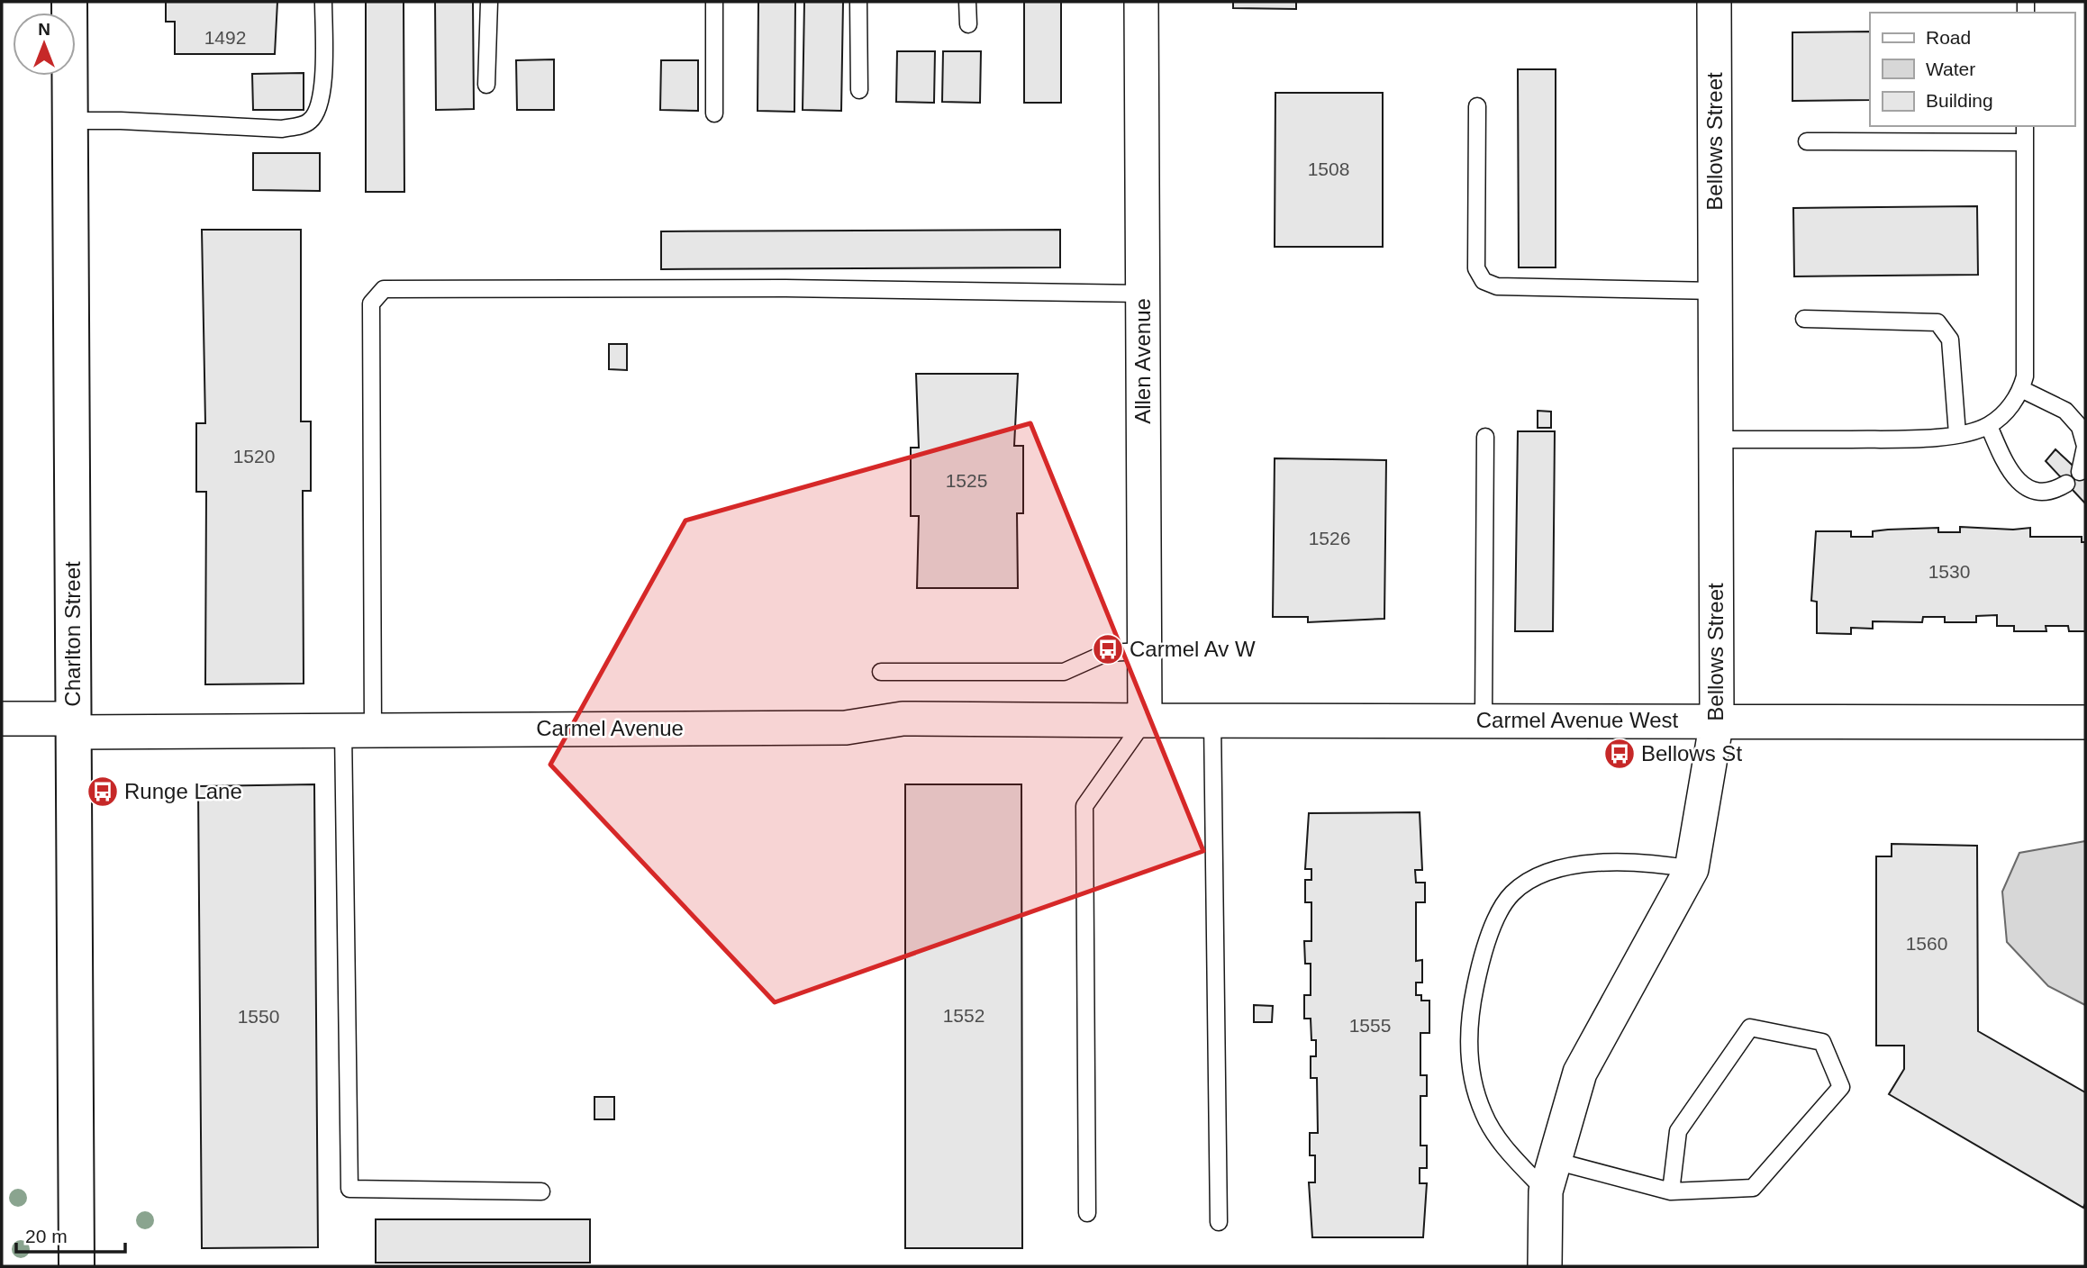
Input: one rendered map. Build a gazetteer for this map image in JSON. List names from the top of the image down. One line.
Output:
{"streets":{"street":["Bellows Street","Allen Avenue","Charlton Street","Carmel Avenue West","Carmel Avenue"]},"crossings":[["Bellows Street","Carmel Avenue West"],["Allen Avenue","Carmel Avenue West"],["Allen Avenue","Carmel Avenue"],["Charlton Street","Carmel Avenue"],["Carmel Avenue West","Carmel Avenue"]],"places":{"bus stop":["Carmel Av W","Bellows St","Runge Lane"]},"house_numbers":["1492","1508","1520","1525","1526","1530","1560","1552","1550","1555"],"legend":["Road","Water","Building"],"scale_bar":"20 m","north":"top"}
